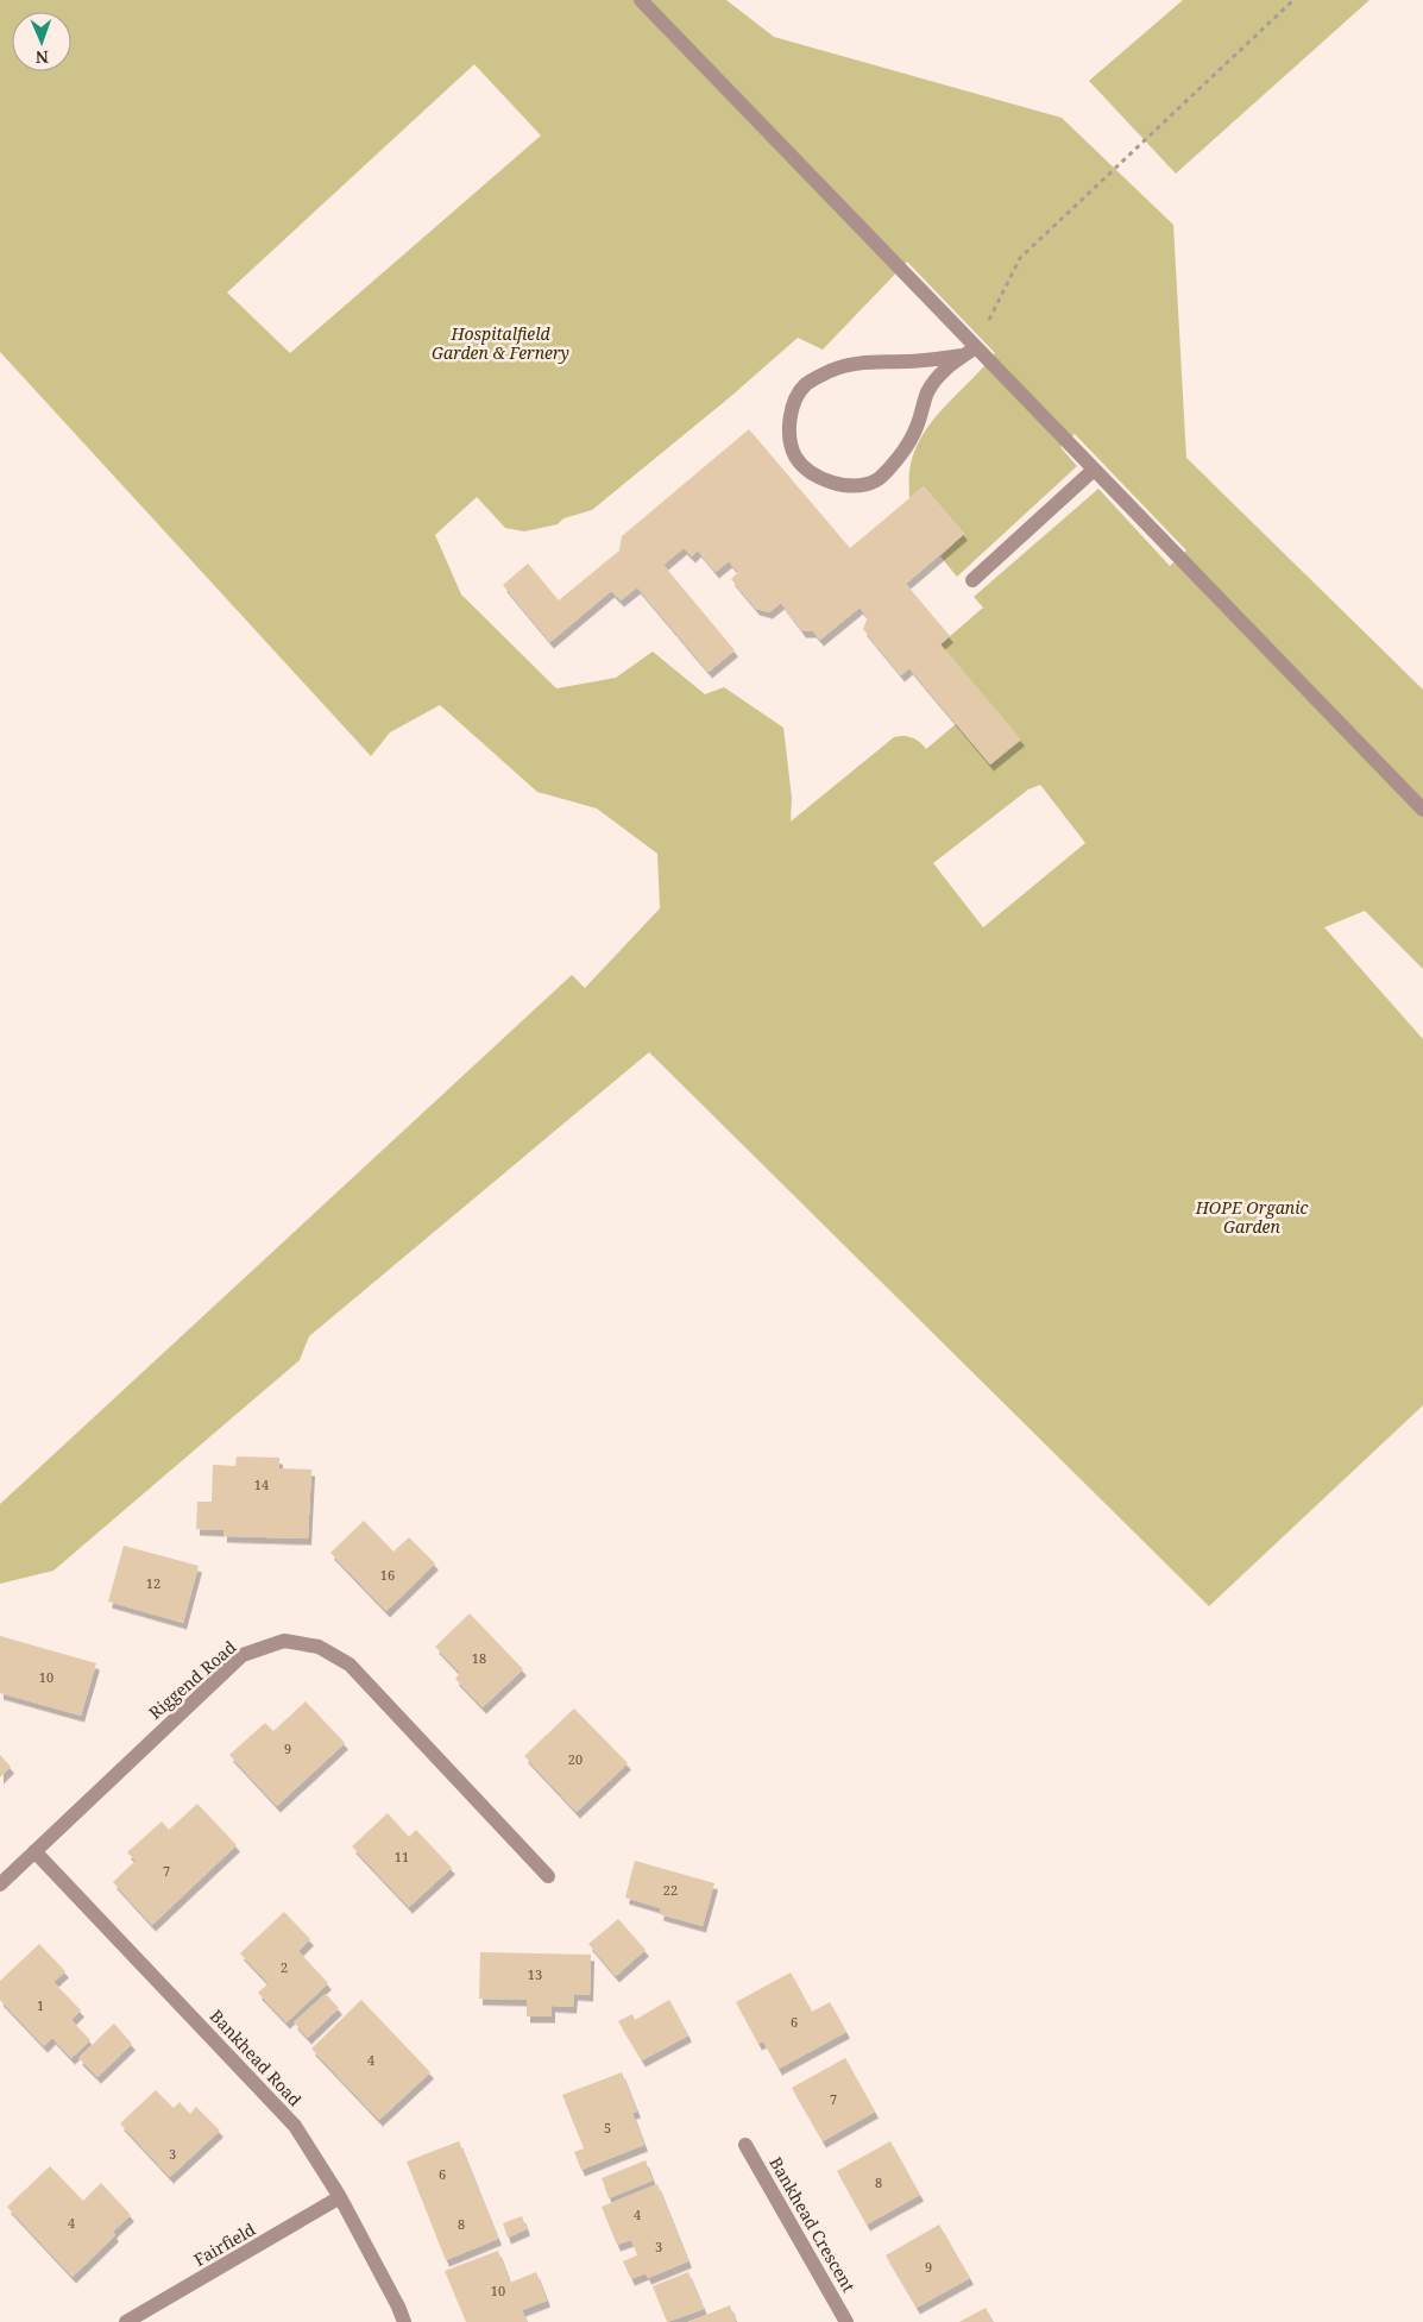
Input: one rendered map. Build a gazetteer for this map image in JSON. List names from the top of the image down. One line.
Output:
{"streets":{"street":["Riggend Road","Bankhead Road","Bankhead Crescent","Fairfield"]},"crossings":[["Riggend Road","Bankhead Road"],["Bankhead Road","Fairfield"]],"parks":["Hospitalfield Garden & Fernery","HOPE Organic Garden"],"house_numbers":["14","16","12","18","10","9","20","11","7","22","2","13","1","6","4","7","5","3","6","8","4","4","8","3","9","10"],"north":"bottom"}
